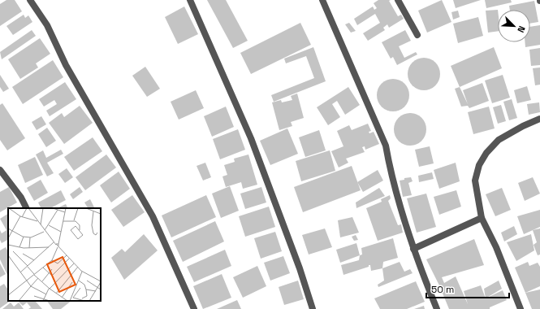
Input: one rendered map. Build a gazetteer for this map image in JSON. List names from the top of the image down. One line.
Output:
{"scale_bar":"50 m","north":"bottom right"}
